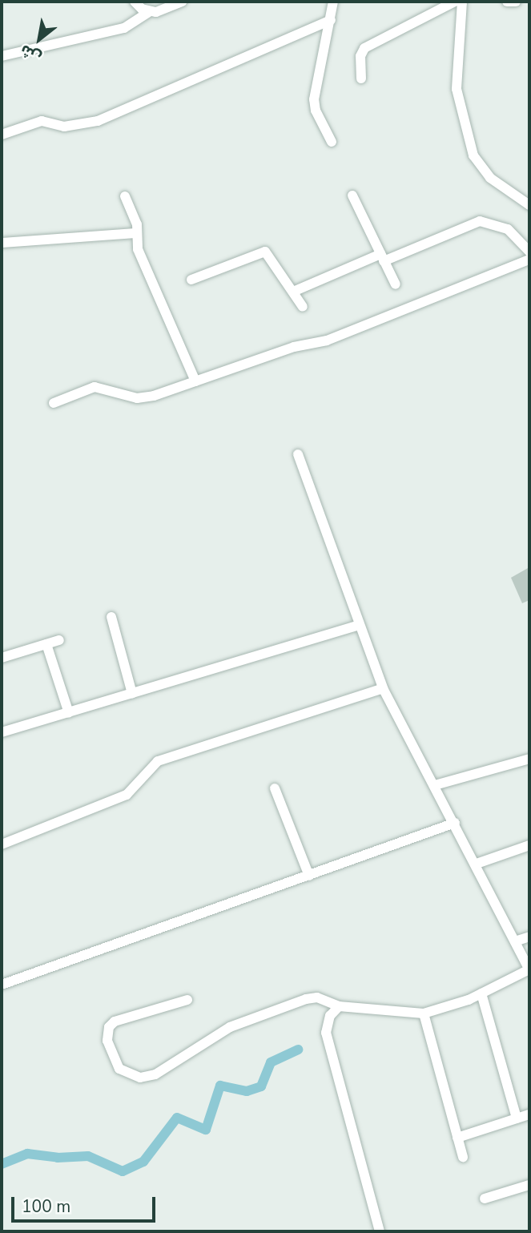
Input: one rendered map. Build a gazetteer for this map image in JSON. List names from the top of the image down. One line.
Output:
{"scale_bar":"100 m","north":"bottom left"}
